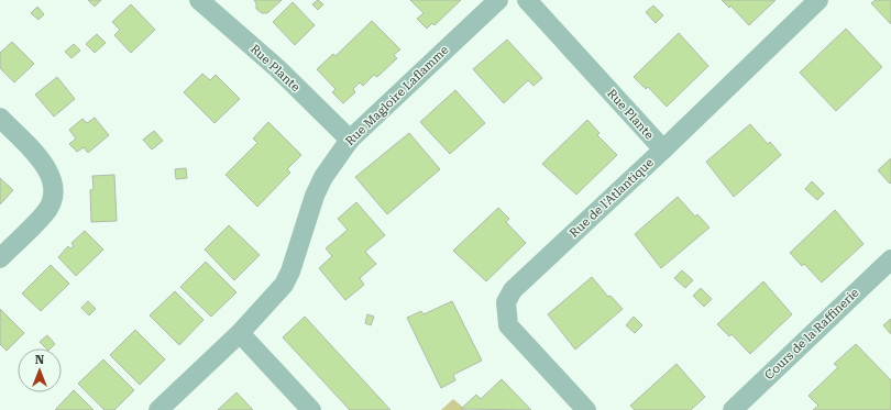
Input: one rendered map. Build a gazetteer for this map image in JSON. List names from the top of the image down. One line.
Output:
{"streets":{"street":["Rue Plante","Rue Magloire Laflamme","Rue de l'Atlantique","Cours de la Raffinerie"]},"crossings":[["Rue Plante","Rue Magloire Laflamme"],["Rue Plante","Rue de l'Atlantique"]],"north":"top"}
